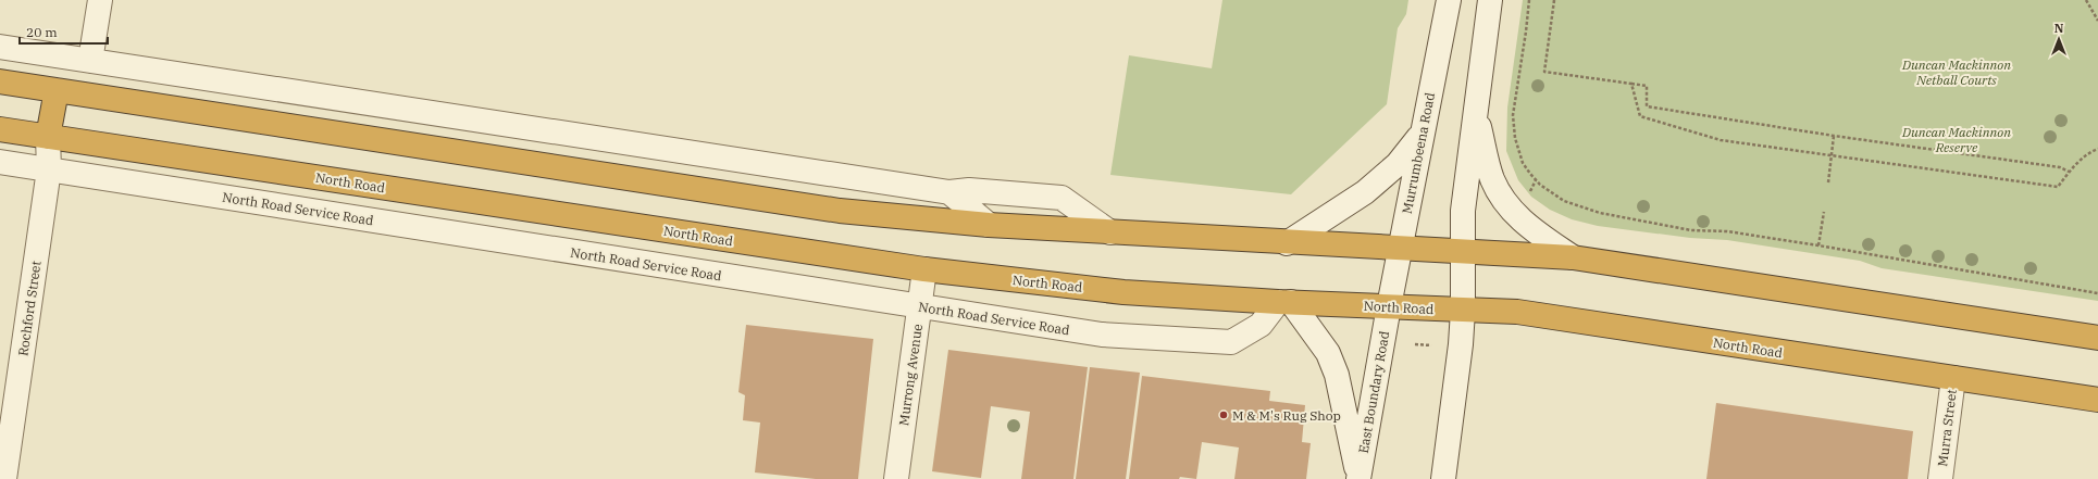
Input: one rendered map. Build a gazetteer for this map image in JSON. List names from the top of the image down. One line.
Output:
{"streets":{"highway":["North Road"],"street":["Murrumbeena Road","North Road Service Road","Rochford Street","Murrong Avenue","East Boundary Road","Murra Street"]},"crossings":[["Murrumbeena Road","North Road"],["Murrumbeena Road","East Boundary Road"],["North Road","North Road Service Road"],["North Road","Rochford Street"],["North Road","Murrong Avenue"],["North Road","East Boundary Road"],["North Road","Murra Street"],["North Road Service Road","Rochford Street"],["North Road Service Road","Murrong Avenue"]],"parks":["Duncan Mackinnon Netball Courts","Duncan Mackinnon Reserve"],"places":["M & M's Rug Shop"],"scale_bar":"20 m","north":"top"}
